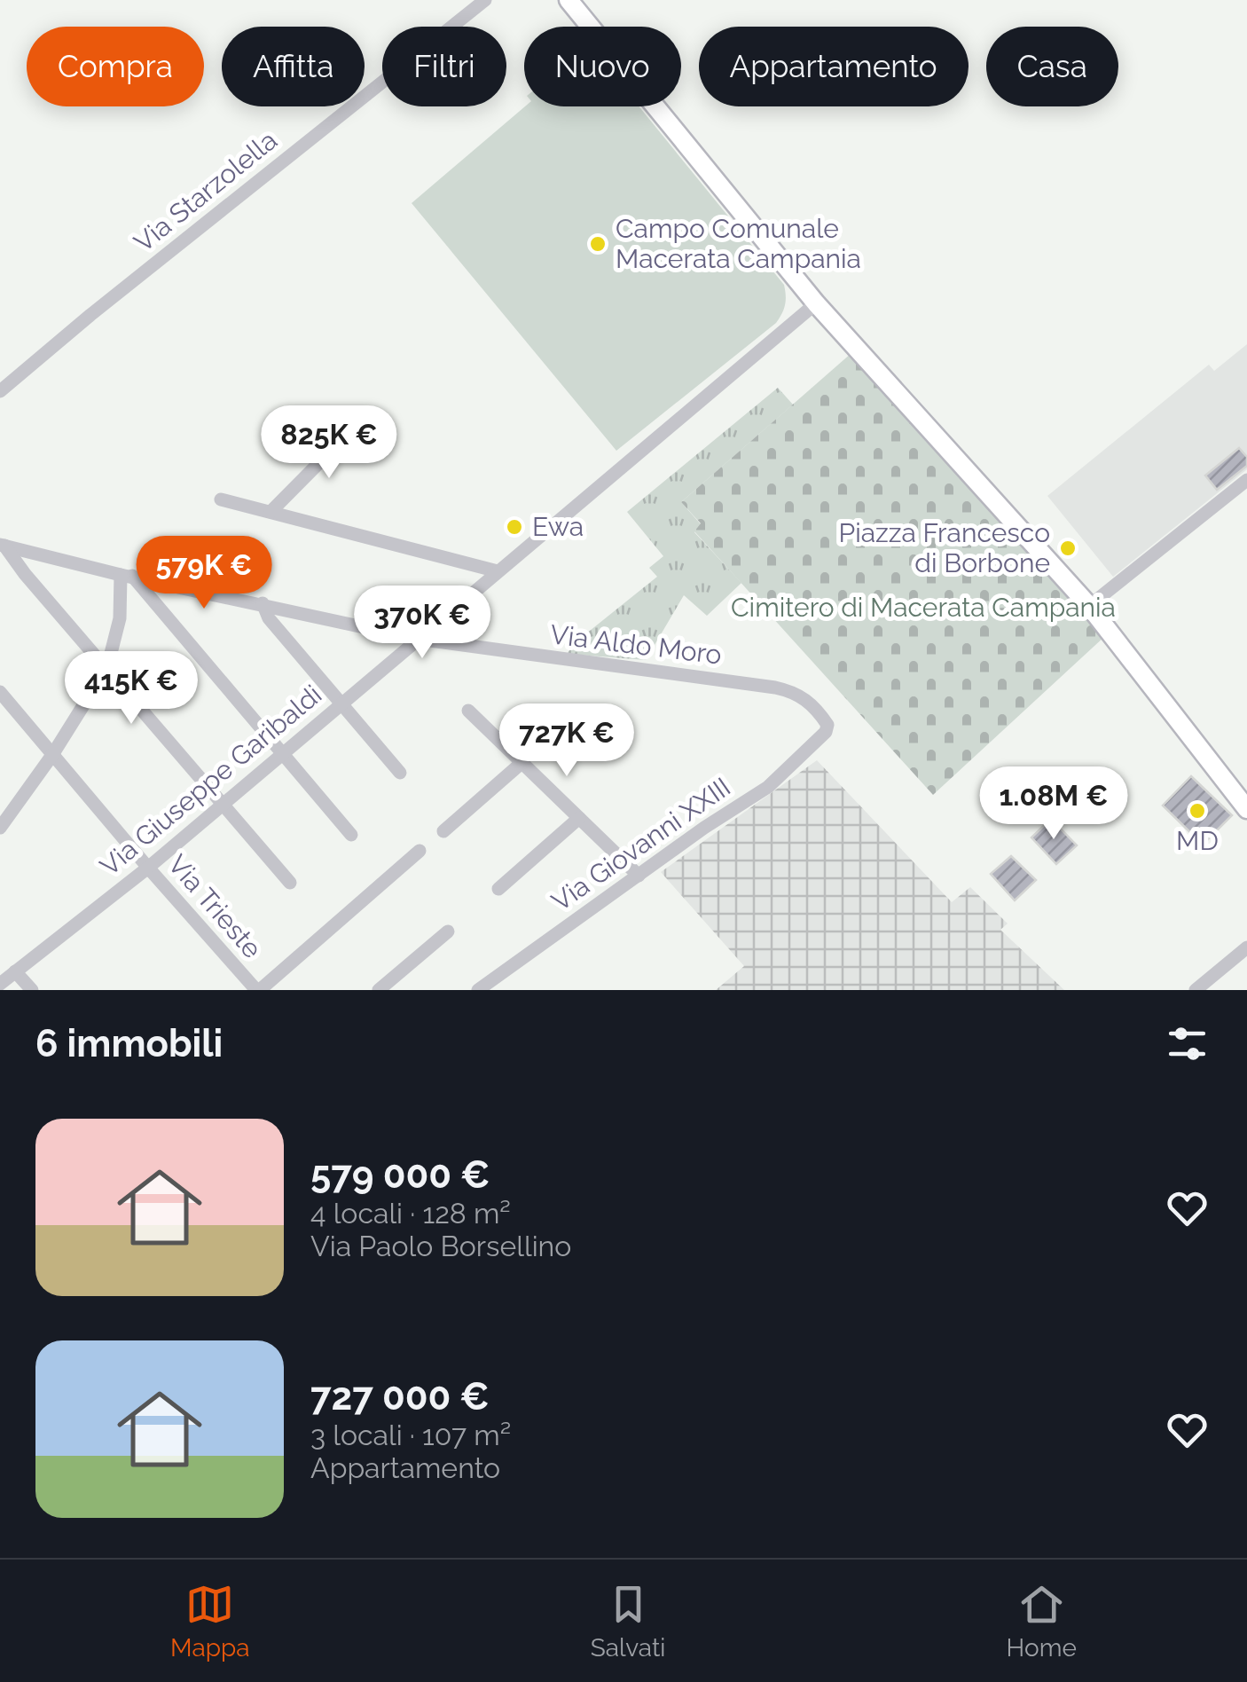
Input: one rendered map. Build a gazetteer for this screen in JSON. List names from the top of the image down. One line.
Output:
{"streets":{"street":["Via Starzolella","Via Aldo Moro","Via Giuseppe Garibaldi","Via Giovanni XXIII","Via Trieste"]},"crossings":[["Via Aldo Moro","Via Giuseppe Garibaldi"],["Via Aldo Moro","Via Giovanni XXIII"],["Via Giuseppe Garibaldi","Via Trieste"]],"parks":["Cimitero di Macerata Campania"],"places":["Campo Comunale Macerata Campania","Ewa","Piazza Francesco di Borbone","MD"],"page":{"chip":["Compra","Affitta","Filtri","Nuovo","Appartamento","Casa"],"price":["825K €","579K €","370K €","415K €","727K €","1.08M €"],"heading":"6 immobili","list":[{"name":"579 000 €","note":"4 locali · 128 m² · Via Paolo Borsellino"},{"name":"727 000 €","note":"3 locali · 107 m² · Appartamento"}],"tabs":["Mappa","Salvati","Home"]}}
